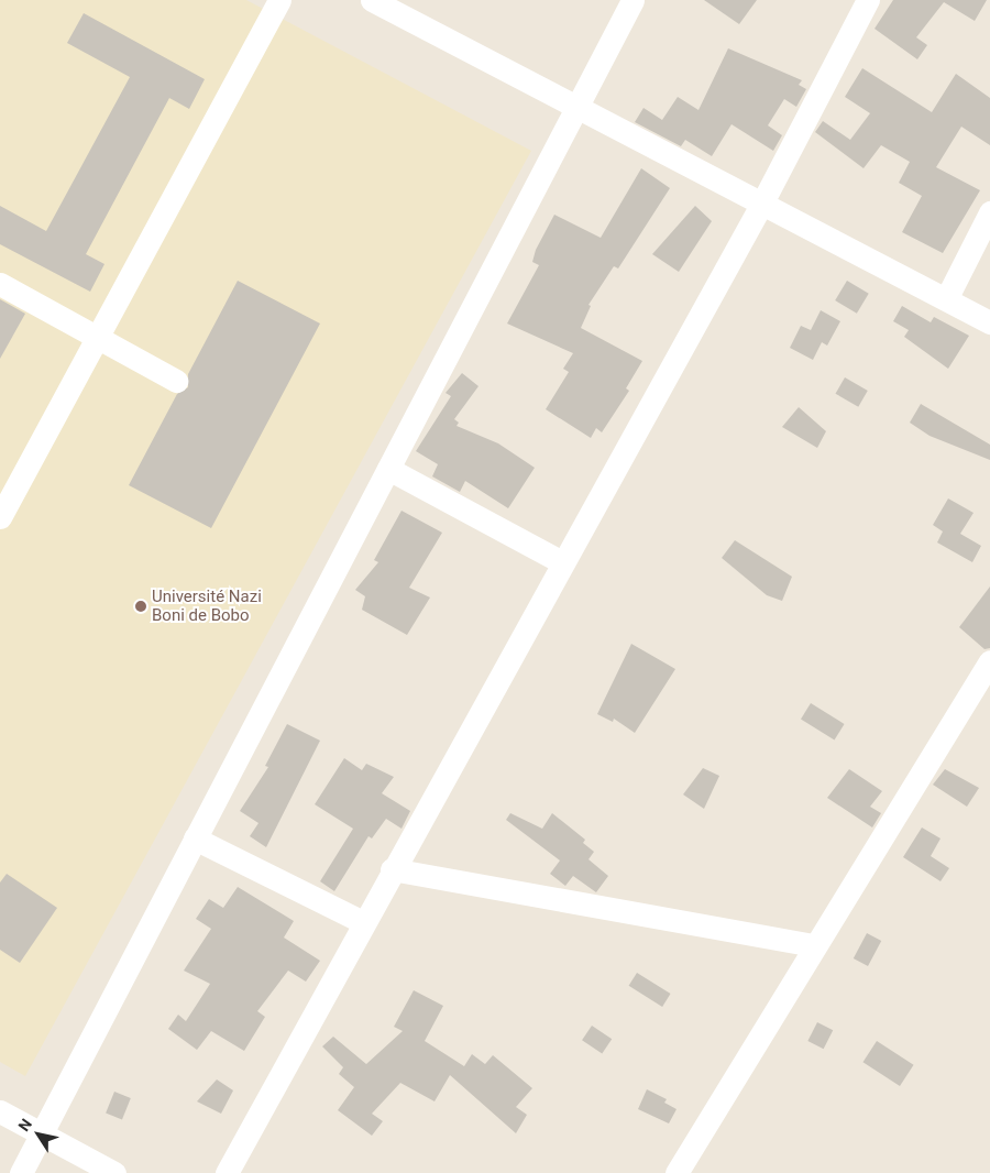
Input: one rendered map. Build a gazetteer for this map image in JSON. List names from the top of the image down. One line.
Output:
{"places":["Université Nazi Boni de Bobo"],"north":"top left"}
